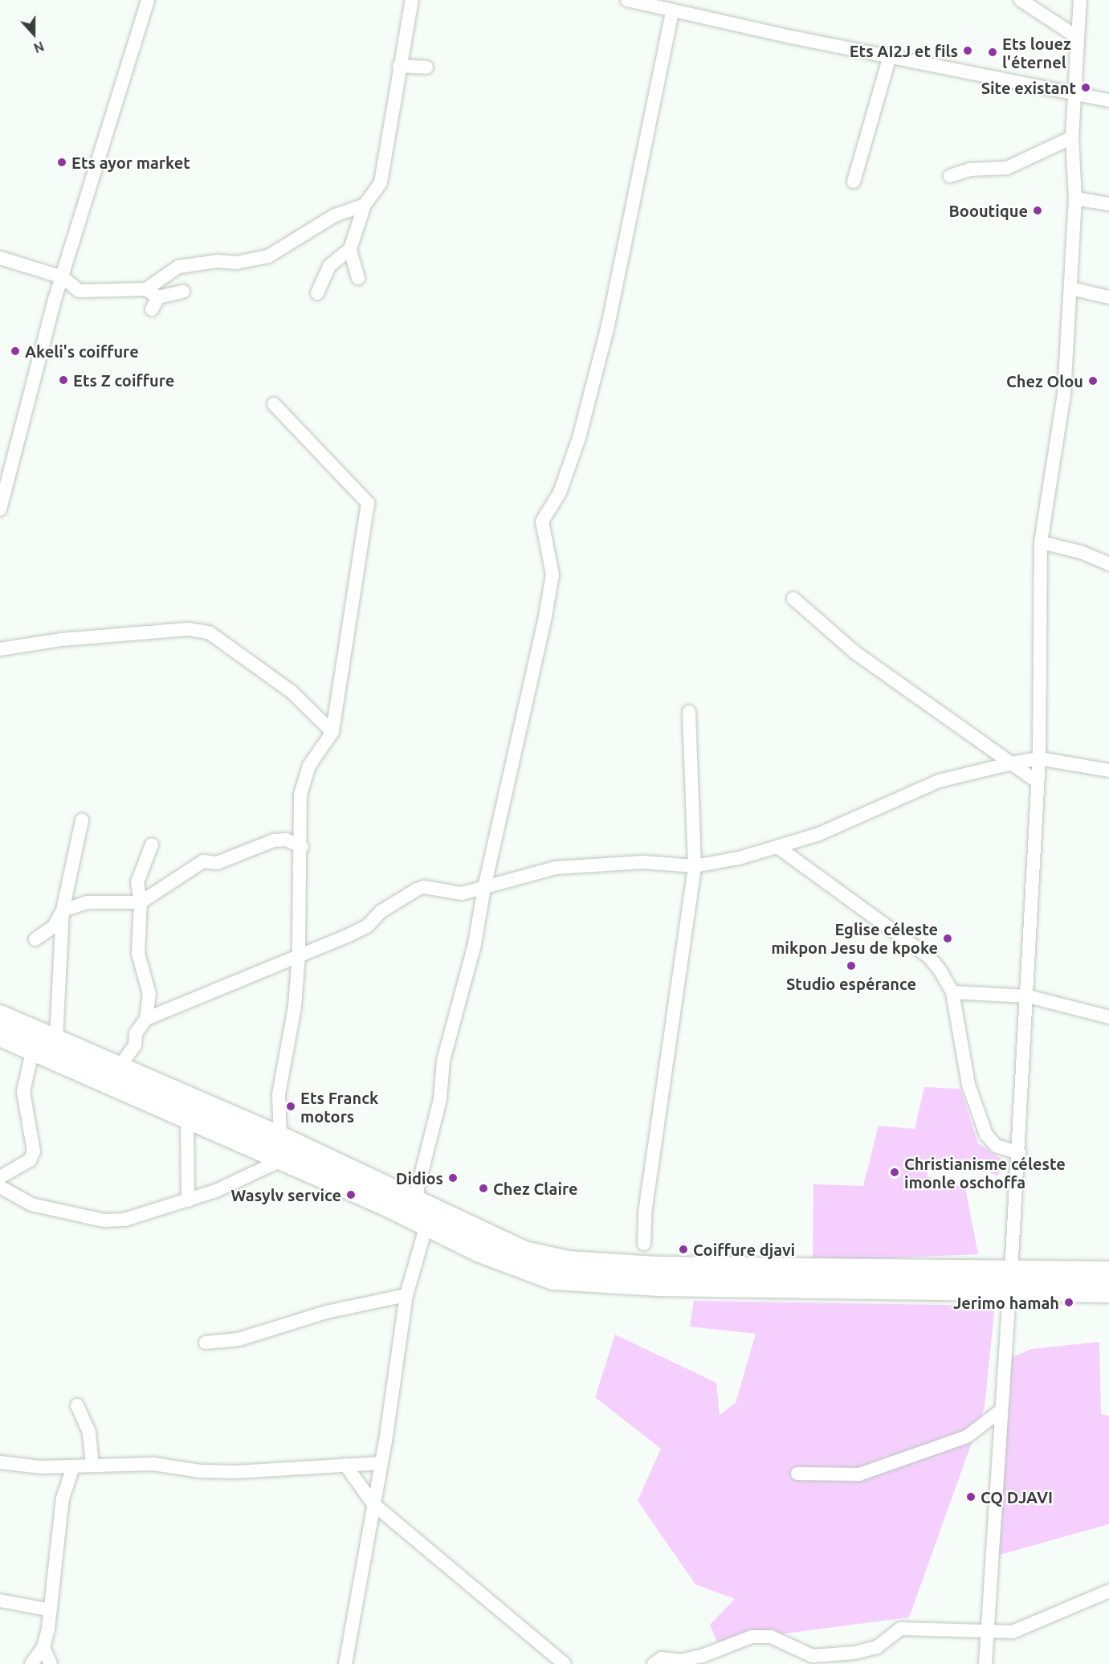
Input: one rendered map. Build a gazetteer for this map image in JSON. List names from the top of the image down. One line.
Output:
{"places":["Ets AI2J et fils","Ets louez l'éternel","Site existant","Ets ayor market","Booutique","Akeli's coiffure","Ets Z coiffure","Chez Olou","Eglise céleste mikpon Jesu de kpoke","Studio espérance","Ets Franck motors","Christianisme céleste imonle oschoffa","Didios","Chez Claire","Wasylv service","Coiffure djavi","Jerimo hamah","CQ DJAVI"],"north":"bottom"}
